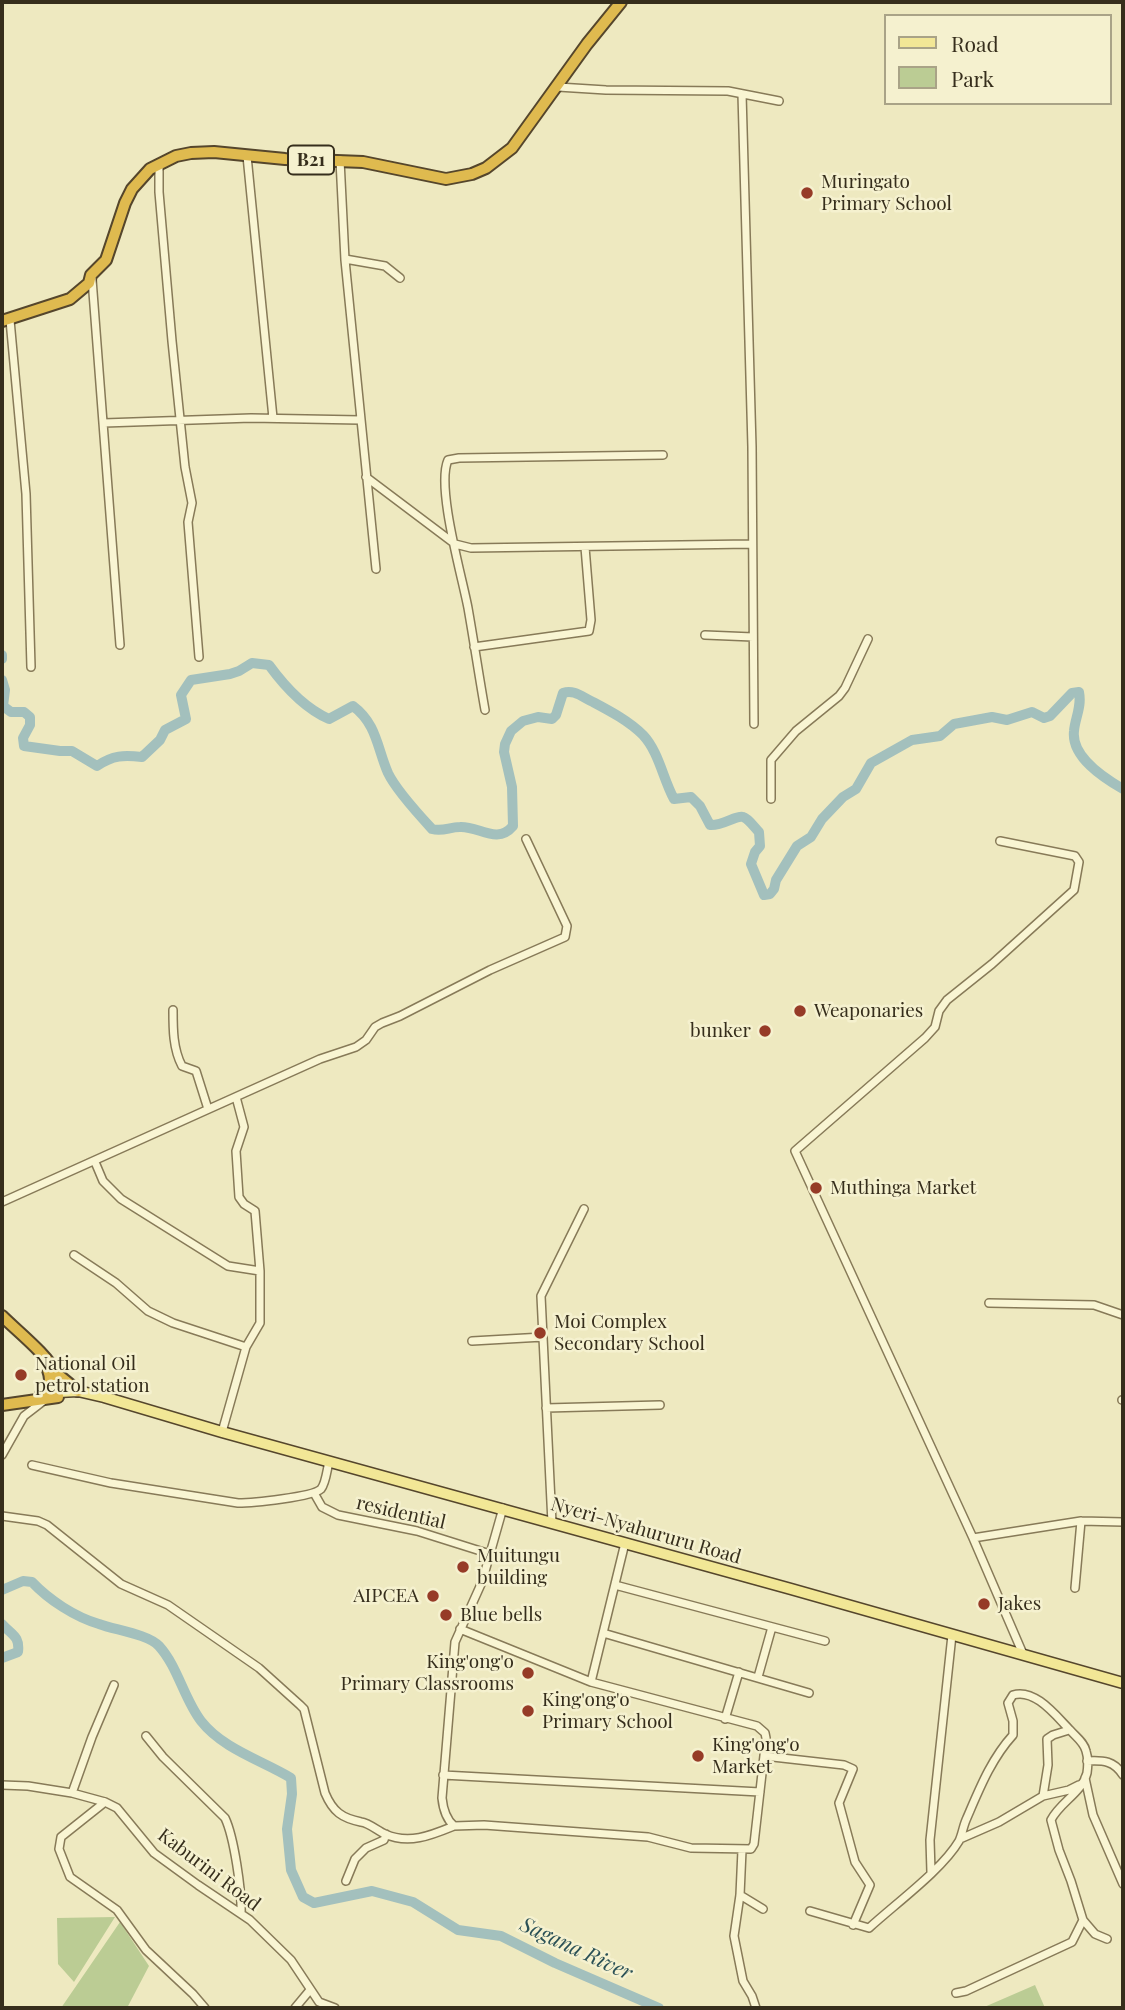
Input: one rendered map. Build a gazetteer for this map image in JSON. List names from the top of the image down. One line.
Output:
{"streets":{"highway":["B21"],"main road":["Nyeri-Nyahururu Road"],"street":["residential","Kaburini Road"]},"water":["Sagana River"],"places":["Muringato Primary School","Weaponaries","bunker","Muthinga Market","Moi Complex Secondary School","National Oil petrol station","Muitungu building","AIPCEA","Jakes","Blue bells","King'ong'o Primary Classrooms","King'ong'o Primary School","King'ong'o Market"],"legend":["Road","Park"]}
